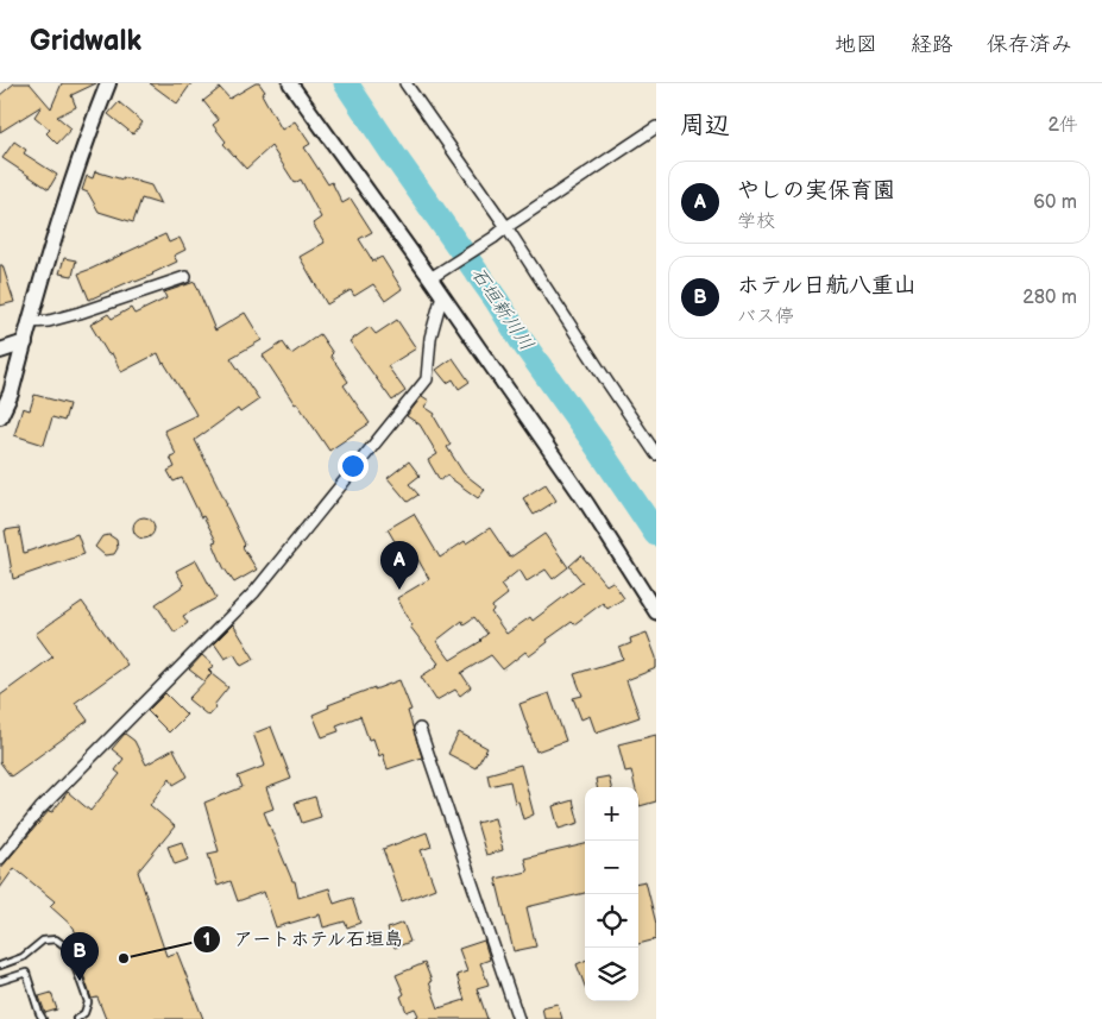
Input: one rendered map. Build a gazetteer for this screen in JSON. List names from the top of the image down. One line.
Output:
{"water":["石垣新川川"],"places":["アートホテル石垣島"],"page":{"header":"Gridwalk","nav":["地図","経路","保存済み"],"heading":["周辺","2件"],"list":[{"mark":"A","name":"やしの実保育園","note":"学校","value":"60 m"},{"mark":"B","name":"ホテル日航八重山","note":"バス停","value":"280 m"}],"pins":["A","B"],"map_buttons":["+","−"]}}
